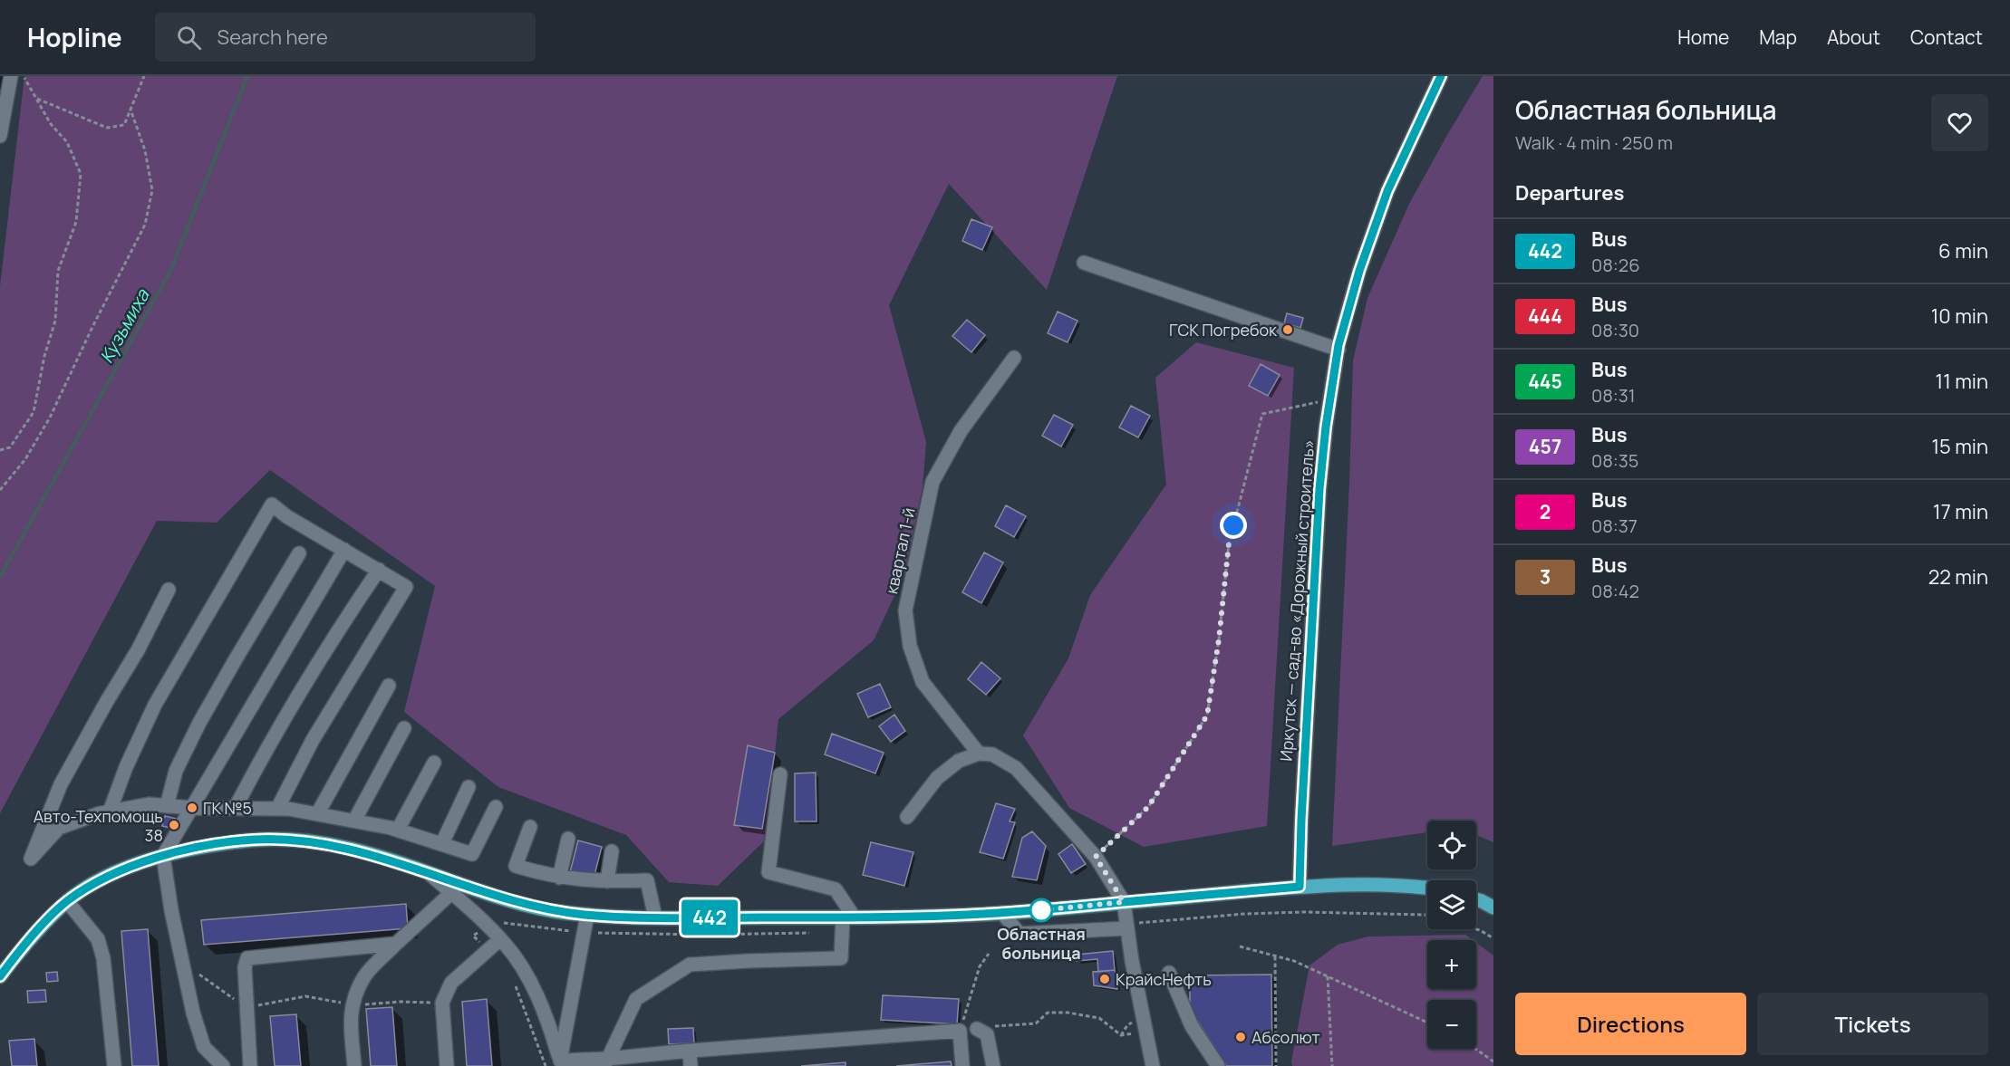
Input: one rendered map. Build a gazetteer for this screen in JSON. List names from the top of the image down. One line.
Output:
{"streets":{"street":["квартал 1-й","Иркутск — сад-во «Дорожный строитель»"]},"water":["Кузьмиха"],"places":["ГСК Погребок","ГК №5","Авто-Техпомощь 38","Областная больница","КрайсНефть","Абсолют"],"lines":["bus line 442"],"page":{"header":"Hopline","search":"Search here","nav":["Home","Map","About","Contact"],"on_map":"442","heading":[["Областная больница","Walk · 4 min · 250 m"],"Departures"],"list":[{"mark":"442","name":"Bus","note":"08:26","value":"6 min"},{"mark":"444","name":"Bus","note":"08:30","value":"10 min"},{"mark":"445","name":"Bus","note":"08:31","value":"11 min"},{"mark":"457","name":"Bus","note":"08:35","value":"15 min"},{"mark":"2","name":"Bus","note":"08:37","value":"17 min"},{"mark":"3","name":"Bus","note":"08:42","value":"22 min"}],"map_buttons":["+","−"],"buttons":["Directions","Tickets"]}}
